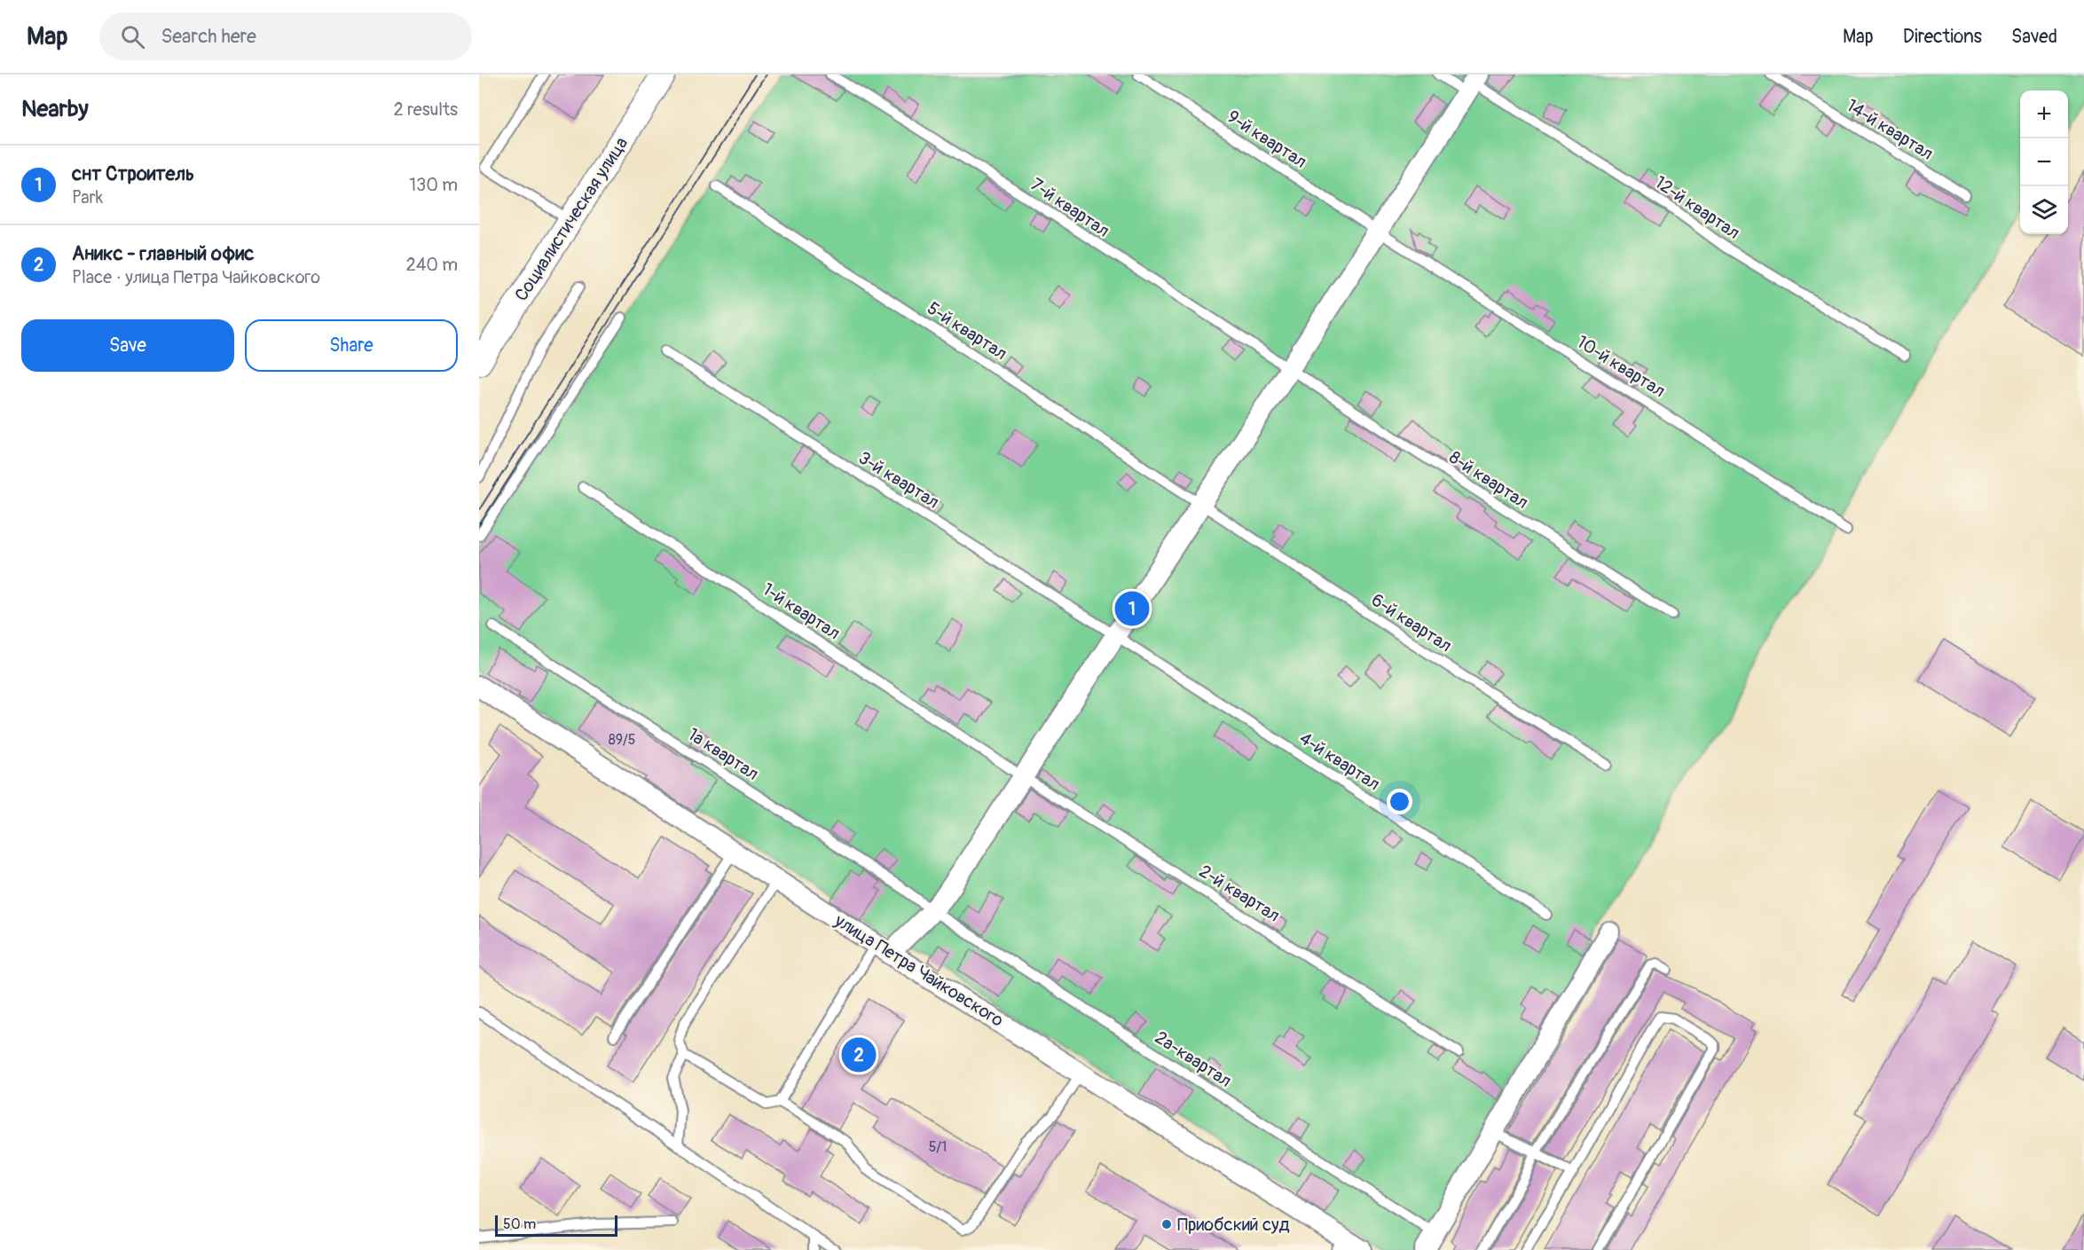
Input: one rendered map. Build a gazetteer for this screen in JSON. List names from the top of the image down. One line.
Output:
{"streets":{"street":["Социалистическая улица","улица Петра Чайковского"],"lane":["14-й квартал","9-й квартал","7-й квартал","12-й квартал","5-й квартал","10-й квартал","3-й квартал","8-й квартал","1-й квартал","6-й квартал","1а квартал","4-й квартал","2-й квартал","2а-квартал"]},"crossings":[["9-й квартал","10-й квартал"],["7-й квартал","8-й квартал"],["5-й квартал","6-й квартал"],["3-й квартал","4-й квартал"],["1-й квартал","2-й квартал"],["1а квартал","2а-квартал"]],"places":["Приобский суд"],"house_numbers":["89/5","5/1"],"scale_bar":"50 m","page":{"header":"Map","search":"Search here","nav":["Map","Directions","Saved"],"heading":["Nearby","2 results"],"map_buttons":["+","−"],"list":[{"mark":"1","name":"снт Строитель","note":"Park","value":"130 m"},{"mark":"2","name":"Аникс - главный офис","note":"Place · улица Петра Чайковского","value":"240 m"}],"buttons":["Save","Share"],"pins":["1","2"],"scale":"50 m"}}
